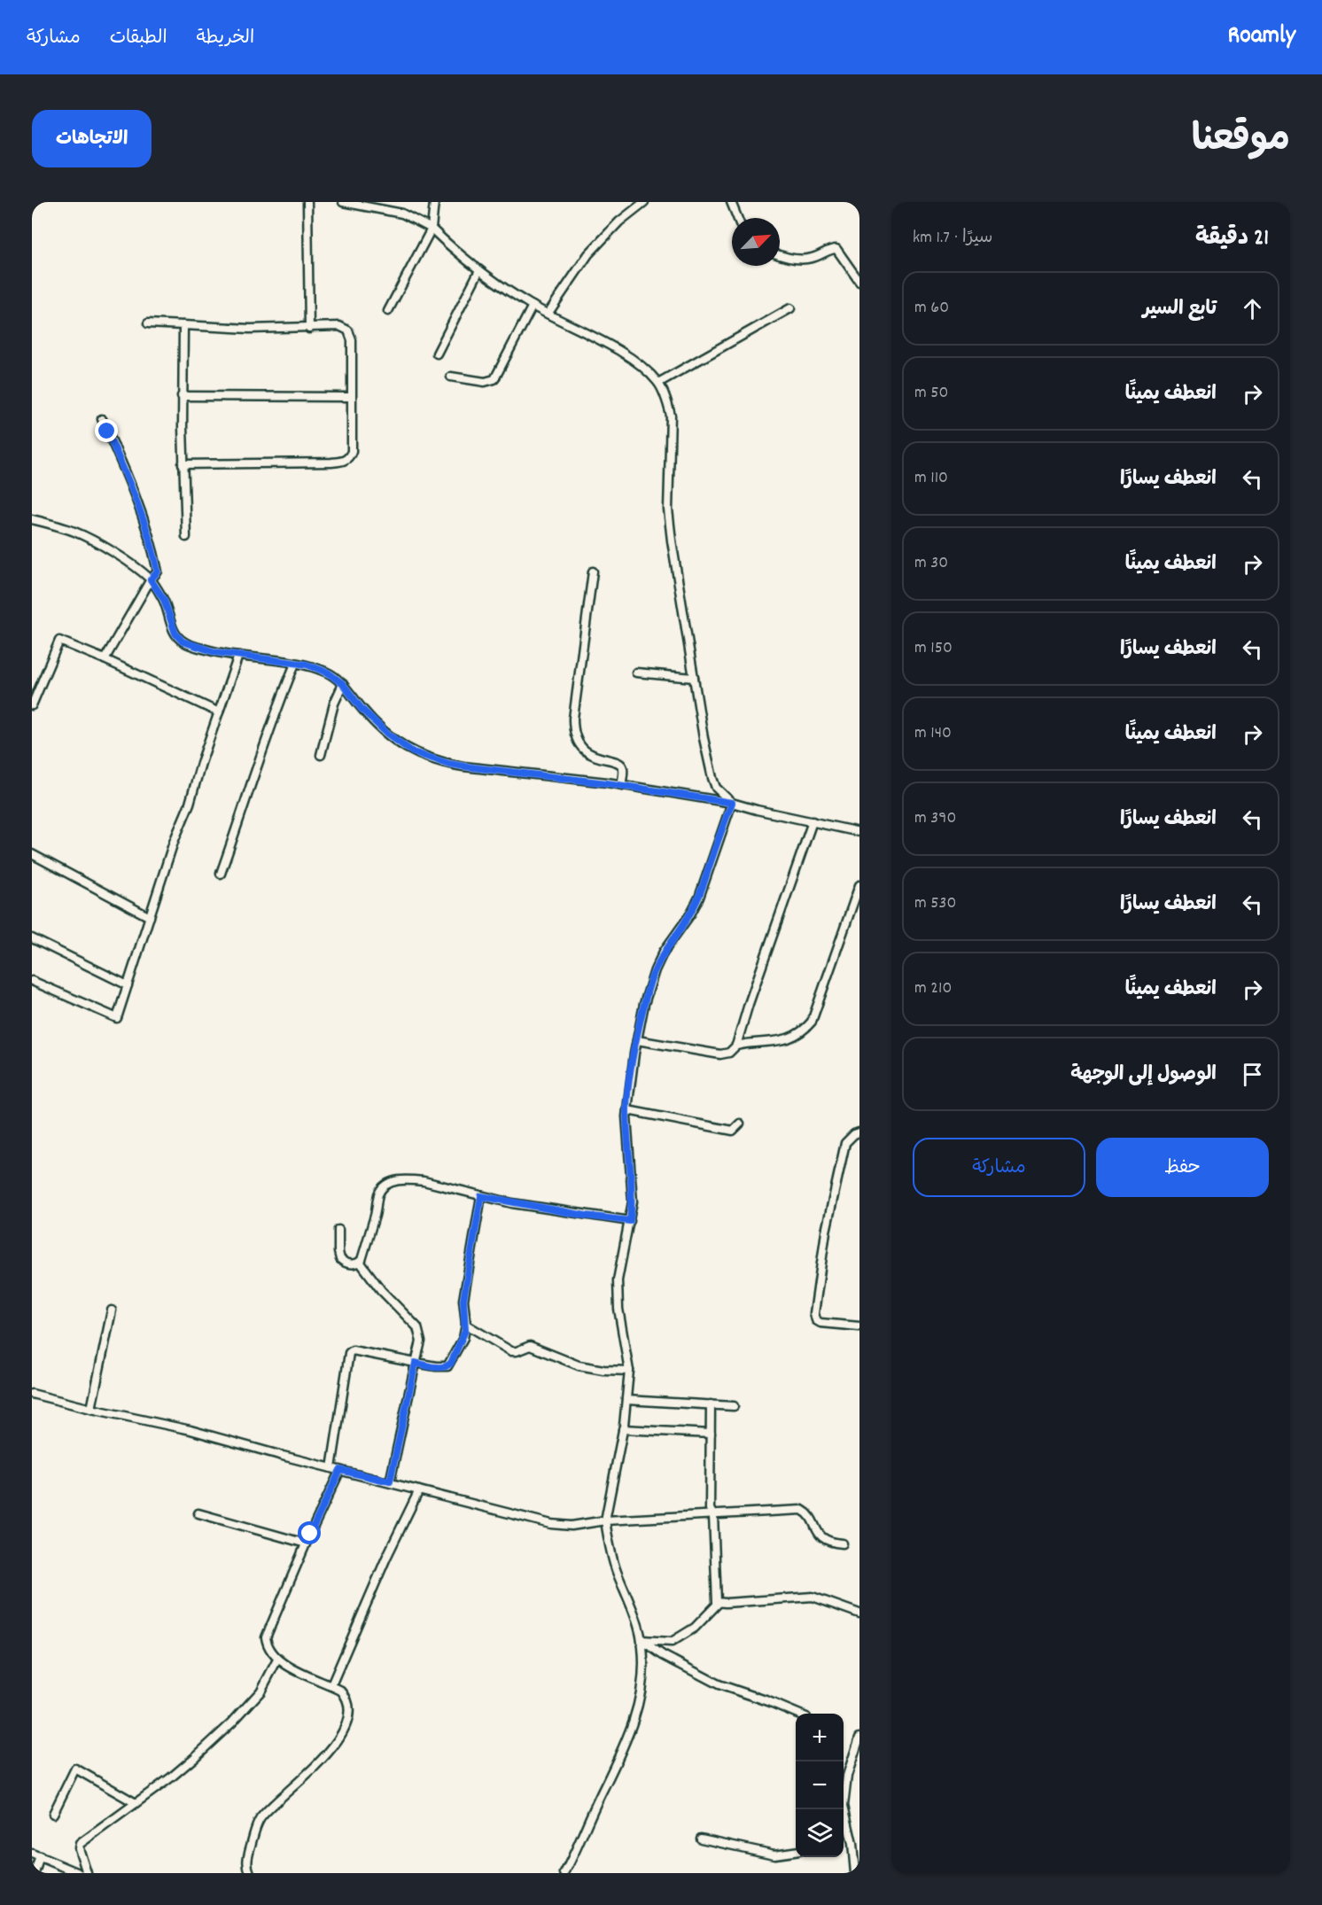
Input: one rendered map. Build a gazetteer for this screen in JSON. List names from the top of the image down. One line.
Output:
{"north":"top right","page":{"header":"Roamly","nav":["الخريطة","الطبقات","مشاركة"],"title":"موقعنا","buttons":["الاتجاهات",["حفظ","مشاركة"]],"heading":["21 دقيقة","سيرًا · 1.7 km"],"list":[["تابع السير","60 m"],["انعطف يمينًا","50 m"],["انعطف يسارًا","110 m"],["انعطف يمينًا","30 m"],["انعطف يسارًا","150 m"],["انعطف يمينًا","140 m"],["انعطف يسارًا","390 m"],["انعطف يسارًا","530 m"],["انعطف يمينًا","210 m"],"الوصول إلى الوجهة"],"map_buttons":["+","−"]}}
